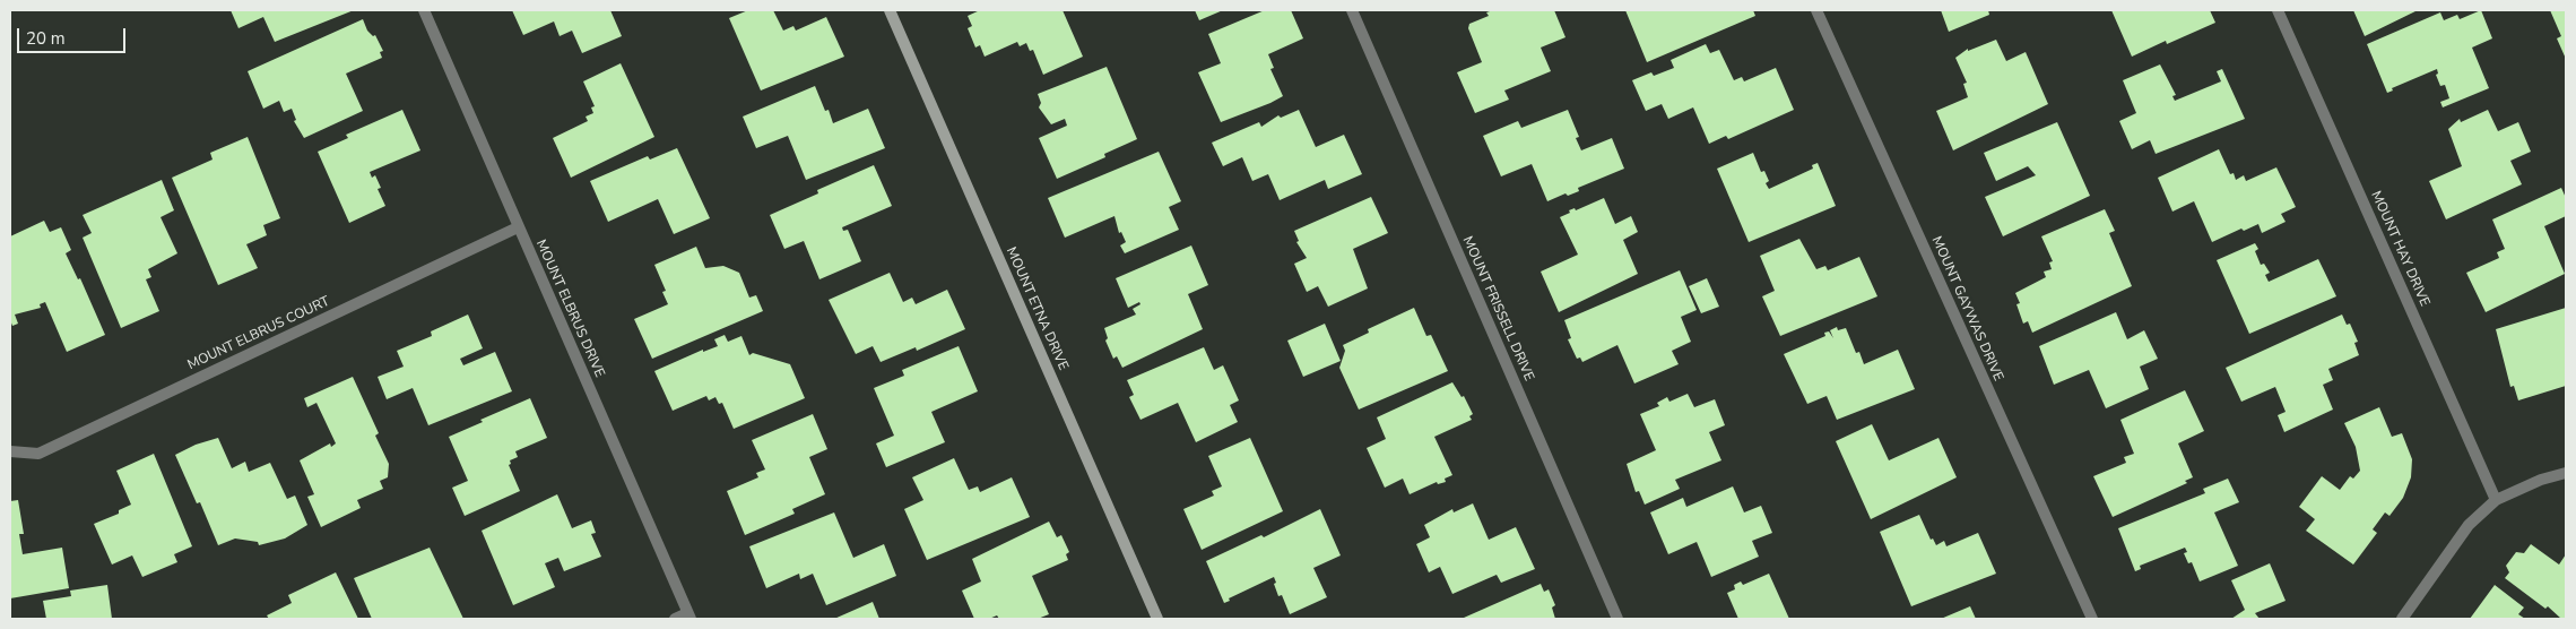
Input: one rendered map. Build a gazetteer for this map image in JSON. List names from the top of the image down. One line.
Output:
{"streets":{"street":["MOUNT HAY DRIVE","MOUNT ELBRUS DRIVE","MOUNT ETNA DRIVE","MOUNT FRISSELL DRIVE","MOUNT GAYWAS DRIVE","MOUNT ELBRUS COURT"]},"crossings":[["MOUNT ELBRUS DRIVE","MOUNT ELBRUS COURT"]],"scale_bar":"20 m"}
